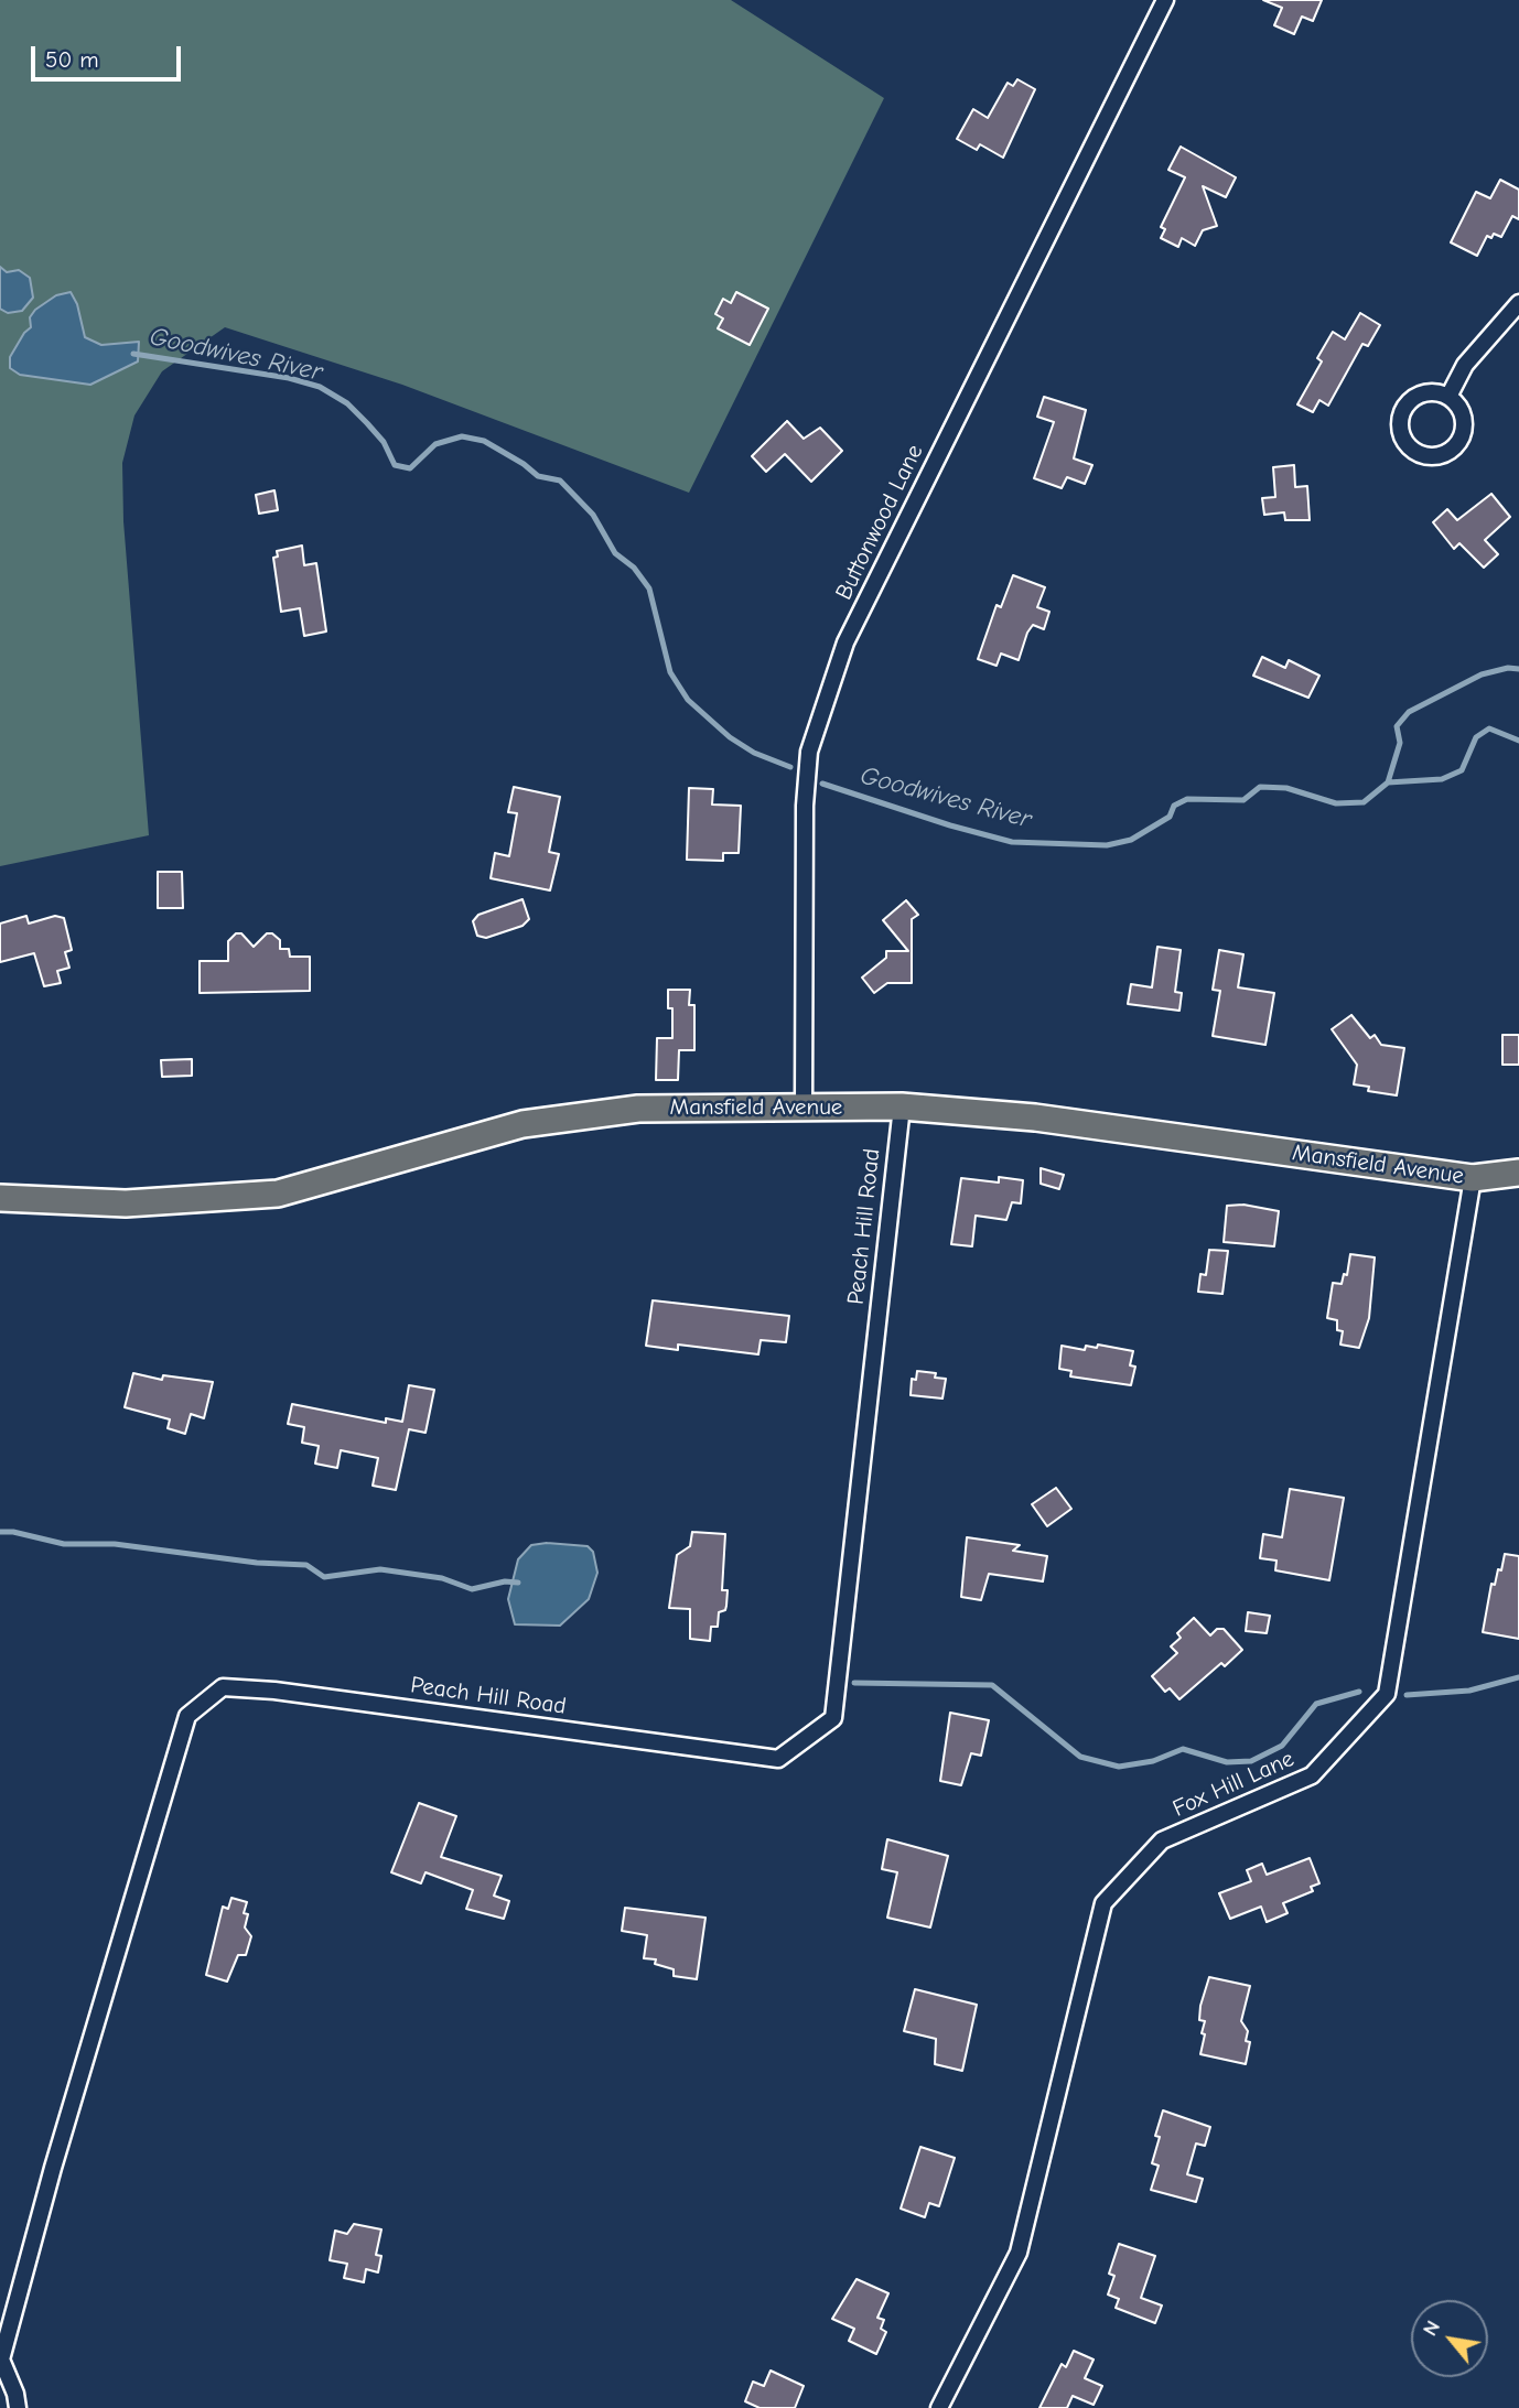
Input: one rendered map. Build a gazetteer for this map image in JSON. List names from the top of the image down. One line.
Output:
{"streets":{"main road":["Mansfield Avenue"],"street":["Buttonwood Lane","Peach Hill Road","Fox Hill Lane"]},"crossings":[["Buttonwood Lane","Mansfield Avenue"],["Mansfield Avenue","Peach Hill Road"],["Mansfield Avenue","Fox Hill Lane"]],"water":["Goodwives River"],"scale_bar":"50 m","north":"top left"}
